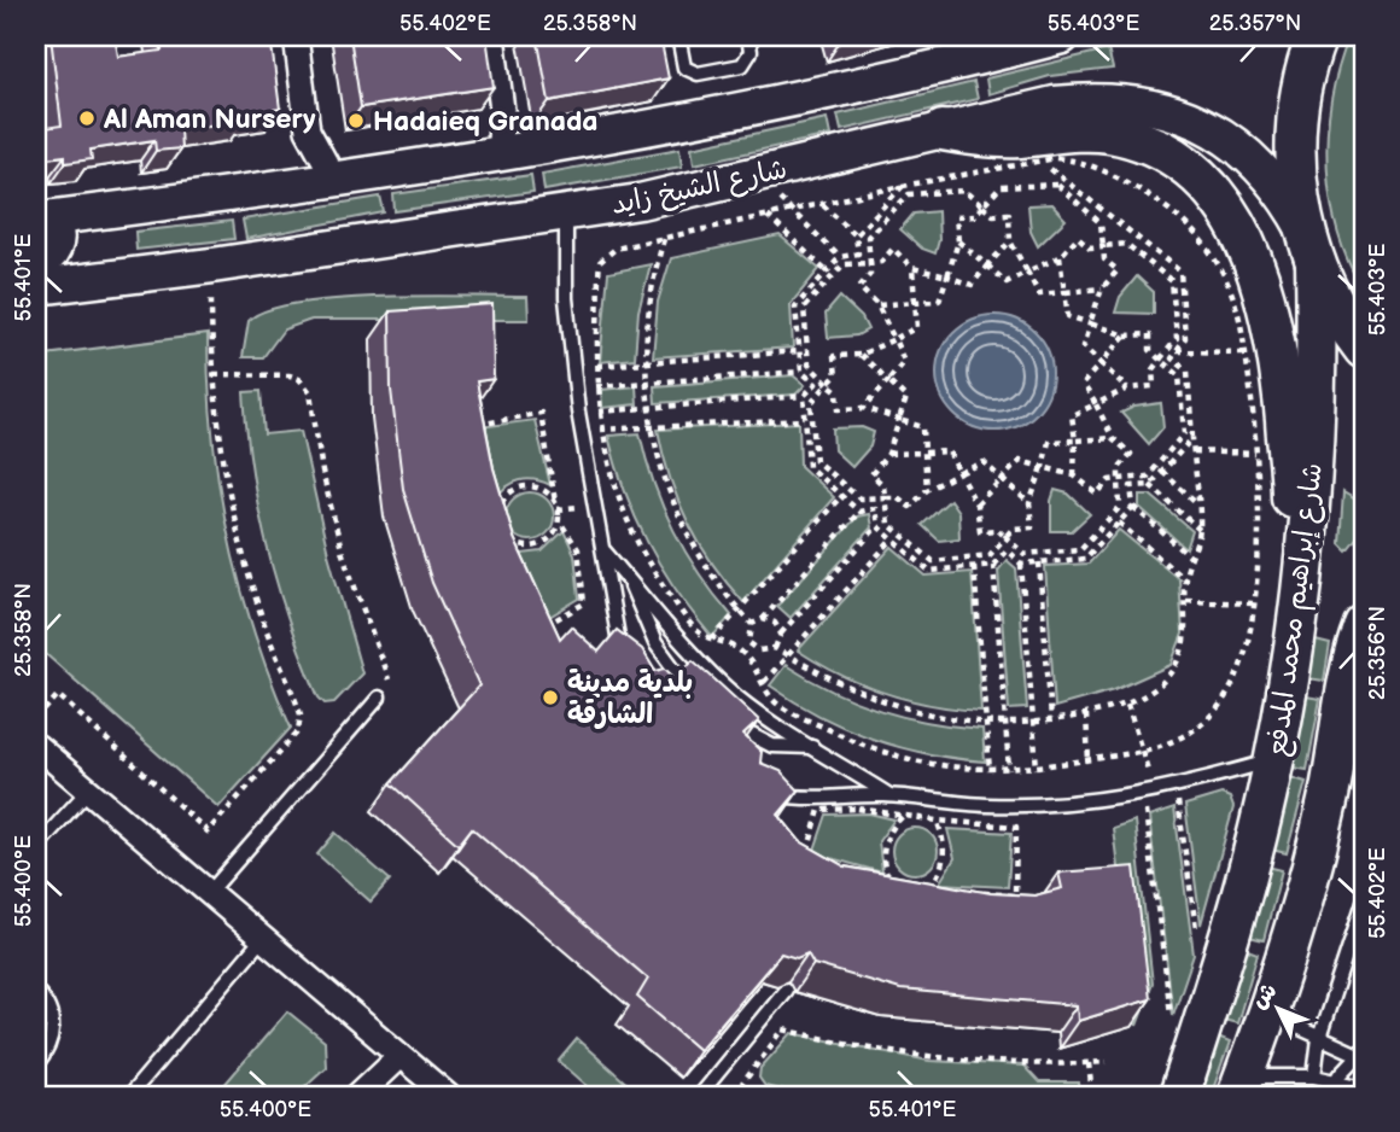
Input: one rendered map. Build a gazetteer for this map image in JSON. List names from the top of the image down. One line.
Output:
{"streets":{"main road":["شارع الشيخ زايد","شارع إبراهيم محمد المدفع"]},"crossings":[["شارع الشيخ زايد","شارع إبراهيم محمد المدفع"]],"places":["Al Aman Nursery","Hadaieq Granada","بلدية مدينة الشارقة"],"north":"top left","coordinates":["55.402°E","25.358°N","55.403°E","25.357°N","55.401°E","25.356°N","55.400°E"]}
